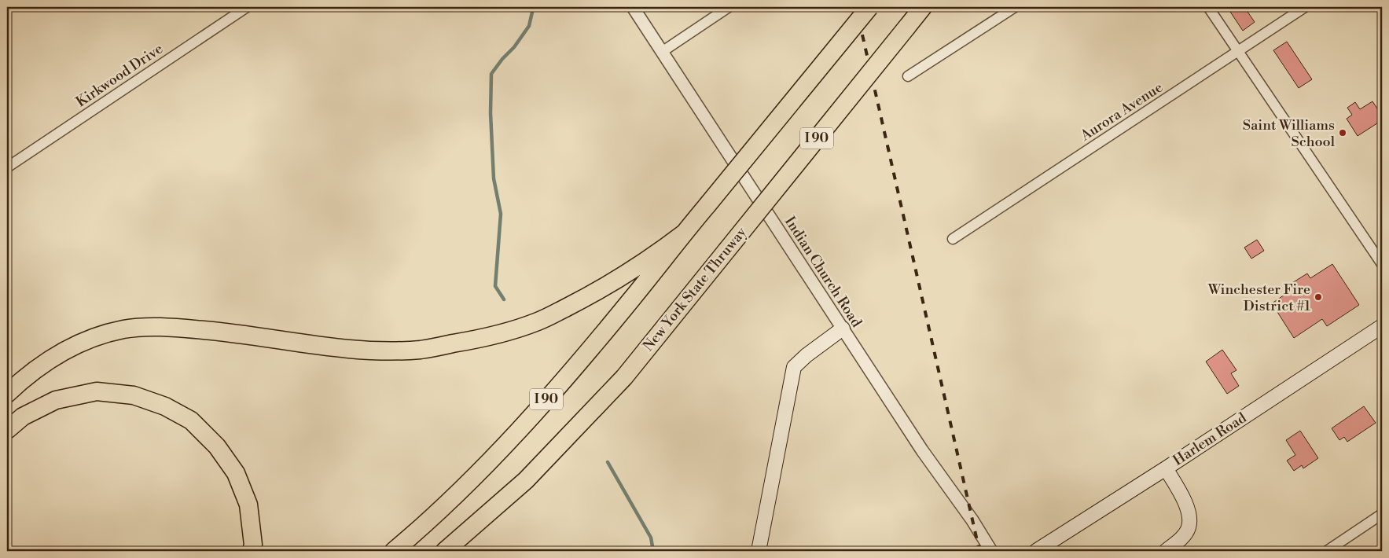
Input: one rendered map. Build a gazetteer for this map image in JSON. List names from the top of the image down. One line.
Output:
{"streets":{"highway":["I 90","New York State Thruway"],"main road":["Harlem Road"],"street":["Kirkwood Drive","Aurora Avenue","Indian Church Road"]},"places":["Saint Williams School","Winchester Fire District #1"]}
